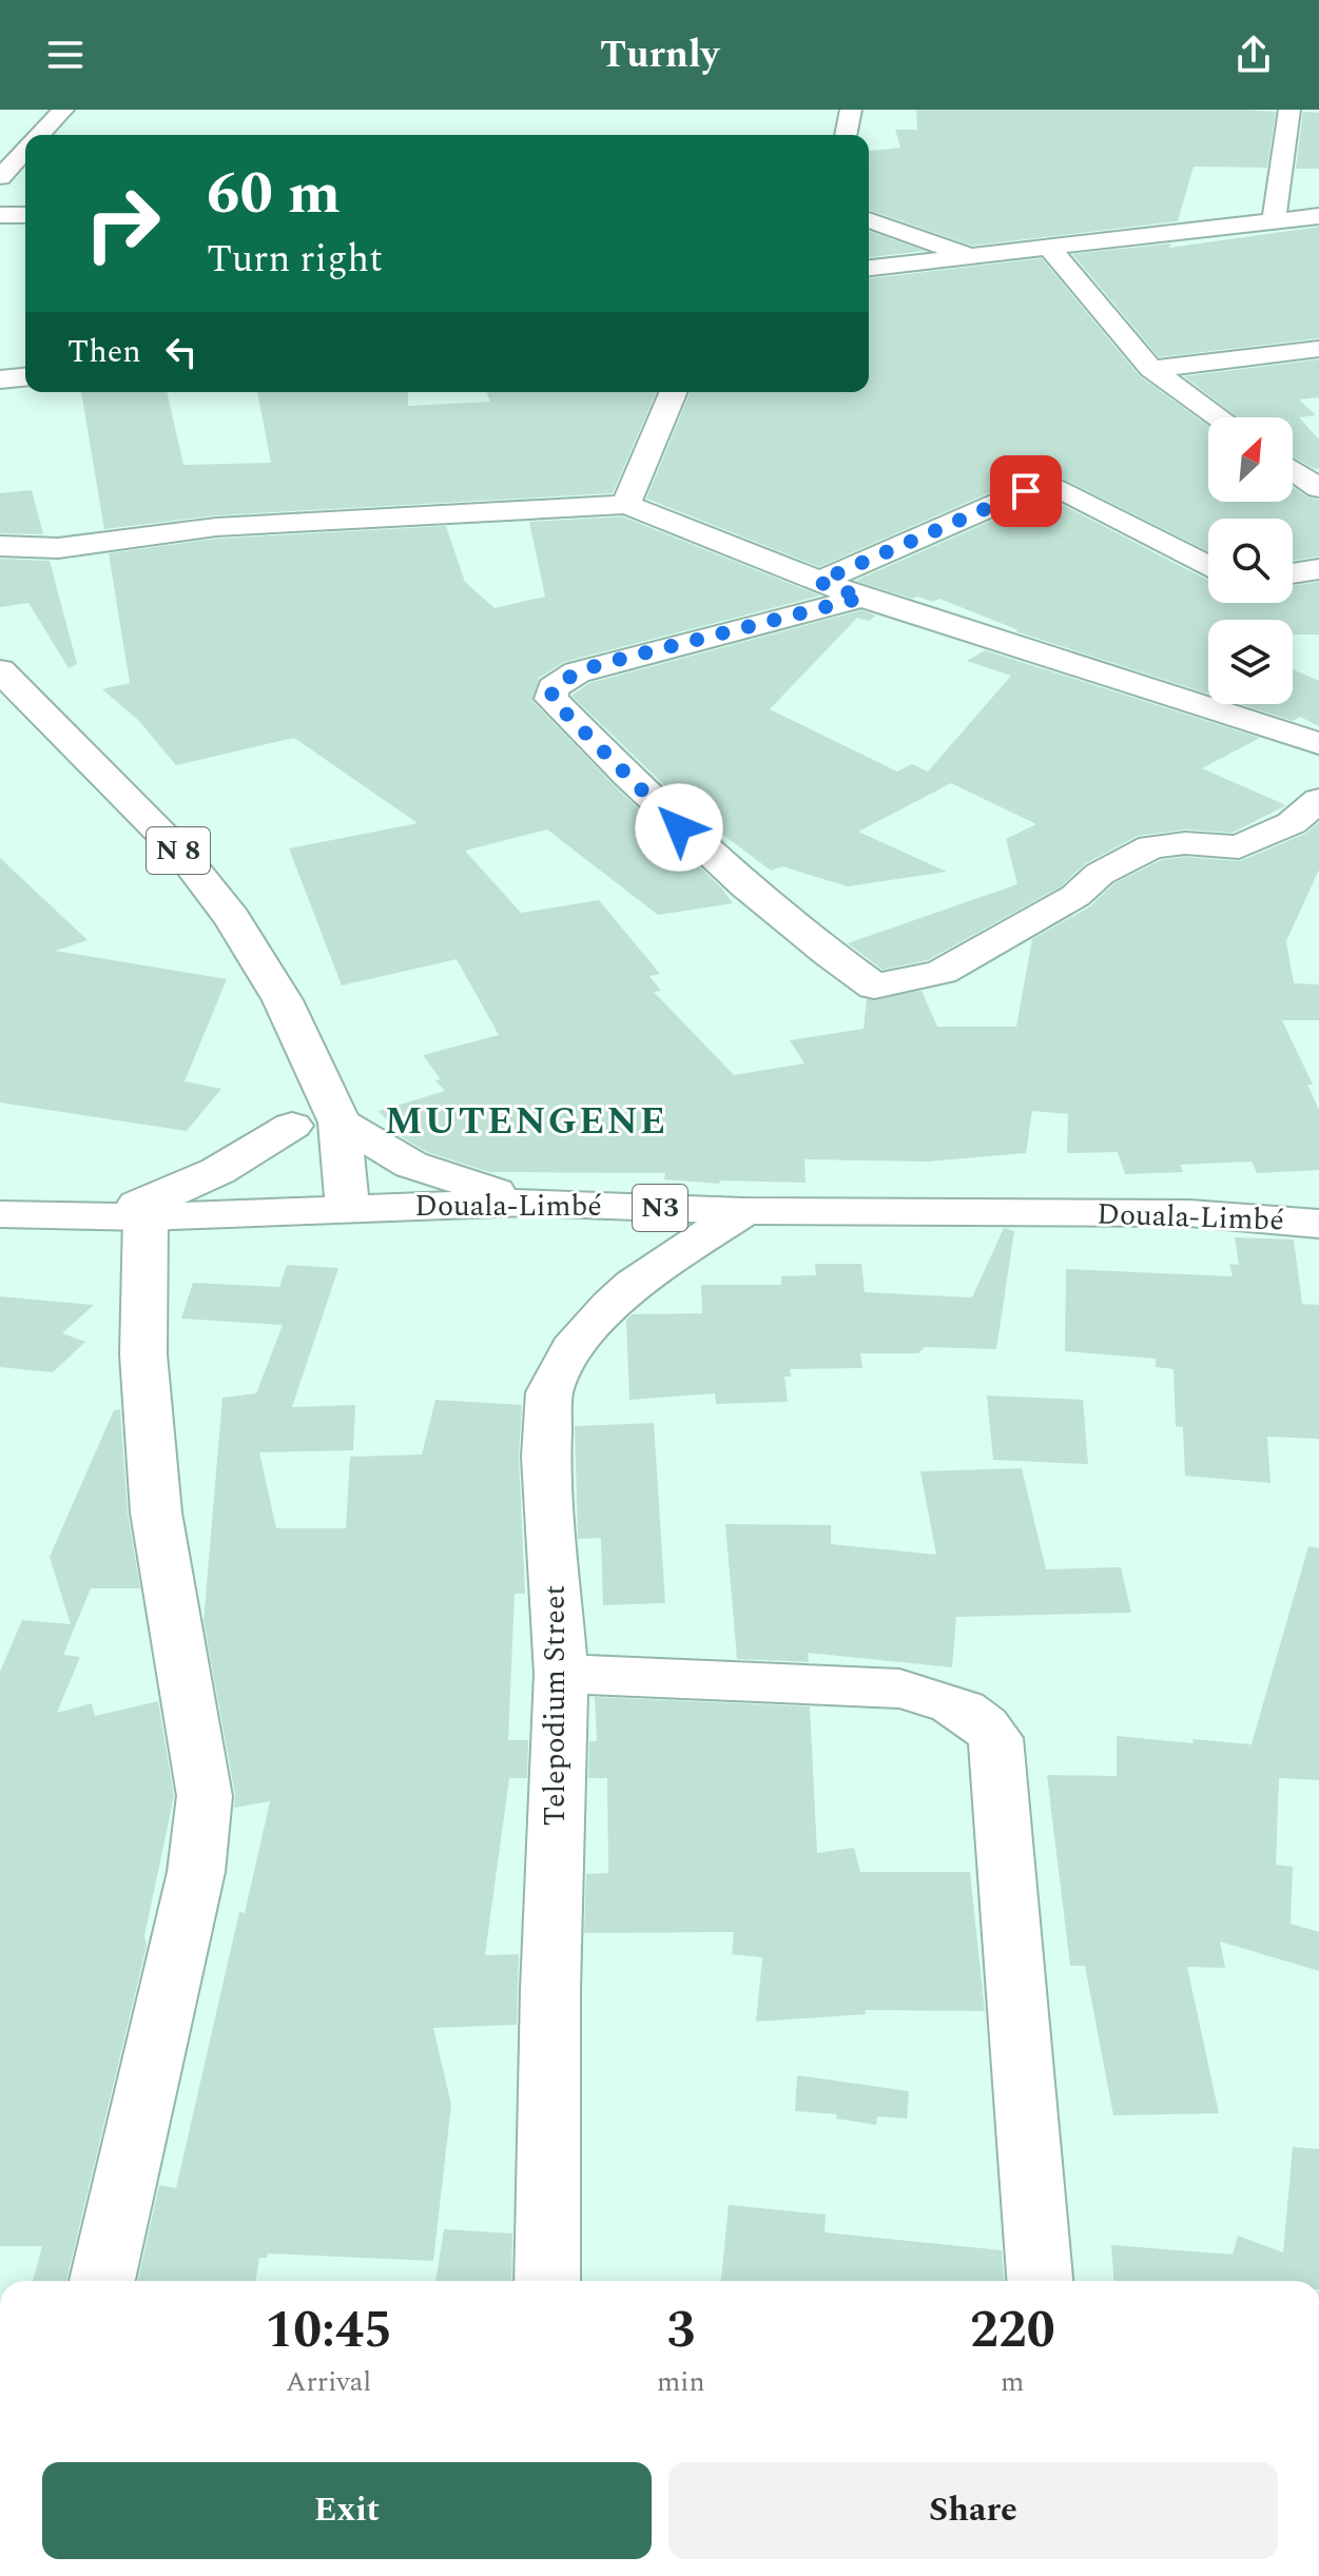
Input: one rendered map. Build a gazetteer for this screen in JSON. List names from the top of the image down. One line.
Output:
{"streets":{"main road":["N 8","Douala-Limbé","N3","Telepodium Street"]},"crossings":[["N 8","Douala-Limbé"],["Douala-Limbé","Telepodium Street"]],"districts":["MUTENGENE"],"north":"top right","page":{"header":"Turnly","turn":["60 m","Turn right"],"then":"Then","eta":["10:45","Arrival","3","min","220","m"],"buttons":["Exit","Share"]}}
